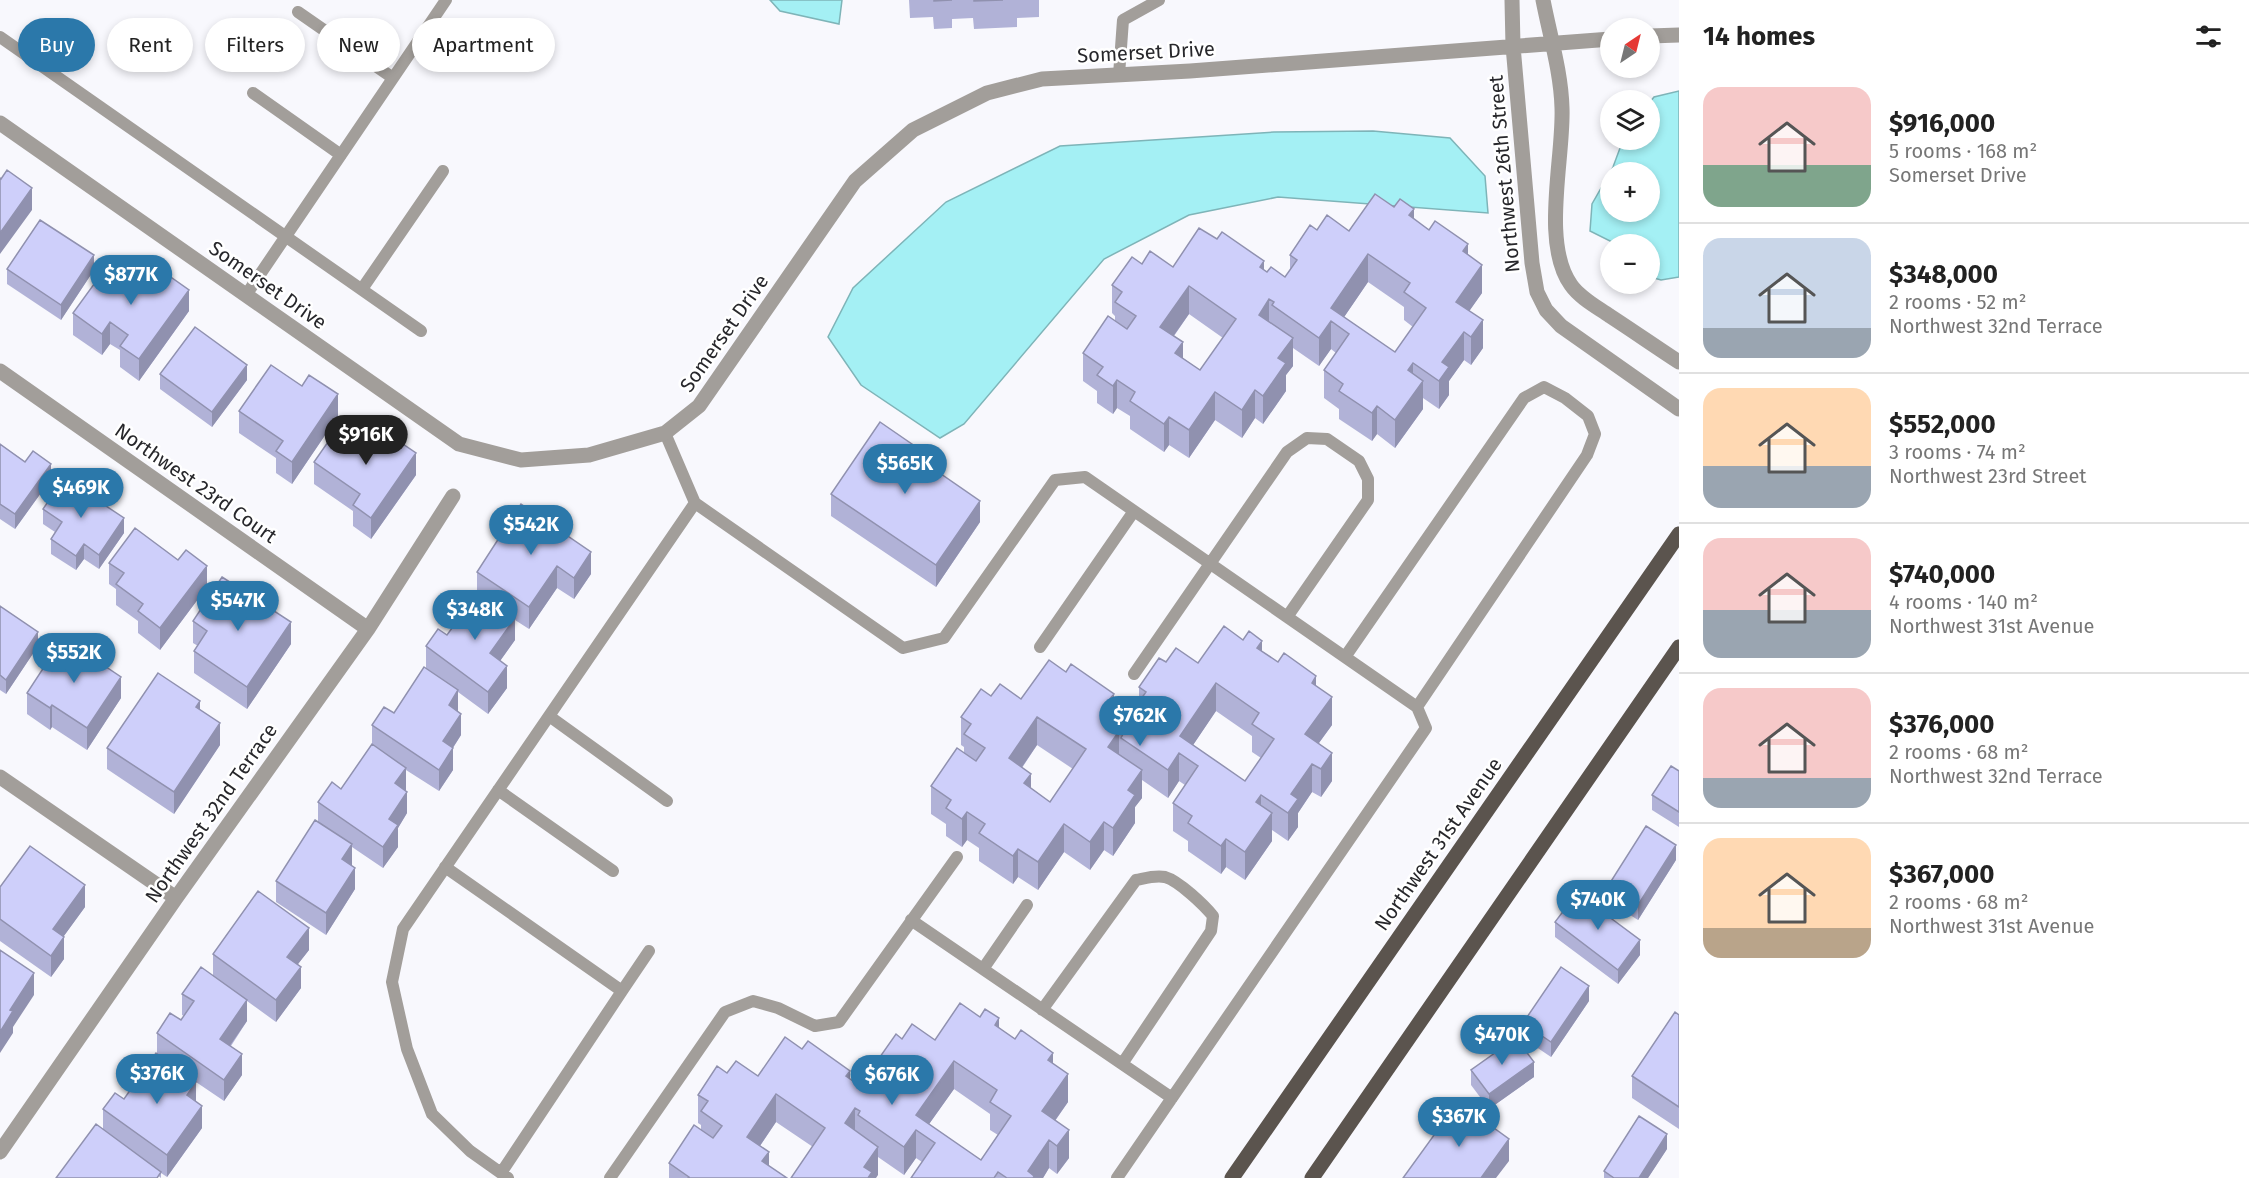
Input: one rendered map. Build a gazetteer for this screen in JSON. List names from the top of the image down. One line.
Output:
{"streets":{"main road":["Northwest 31st Avenue"],"street":["Somerset Drive","Northwest 26th Street","Northwest 23rd Court","Northwest 32nd Terrace"]},"crossings":[["Somerset Drive","Northwest 26th Street"],["Northwest 23rd Court","Northwest 32nd Terrace"]],"north":"top right","page":{"heading":"14 homes","map_buttons":["+","−"],"chip":["Buy","Rent","Filters","New","Apartment"],"list":[{"name":"$916,000","note":"5 rooms · 168 m² · Somerset Drive"},{"name":"$348,000","note":"2 rooms · 52 m² · Northwest 32nd Terrace"},{"name":"$552,000","note":"3 rooms · 74 m² · Northwest 23rd Street"},{"name":"$740,000","note":"4 rooms · 140 m² · Northwest 31st Avenue"},{"name":"$376,000","note":"2 rooms · 68 m² · Northwest 32nd Terrace"},{"name":"$367,000","note":"2 rooms · 68 m² · Northwest 31st Avenue"}],"price":["$877K","$916K","$565K","$469K","$542K","$547K","$348K","$552K","$762K","$740K","$470K","$376K","$676K","$367K"]}}
